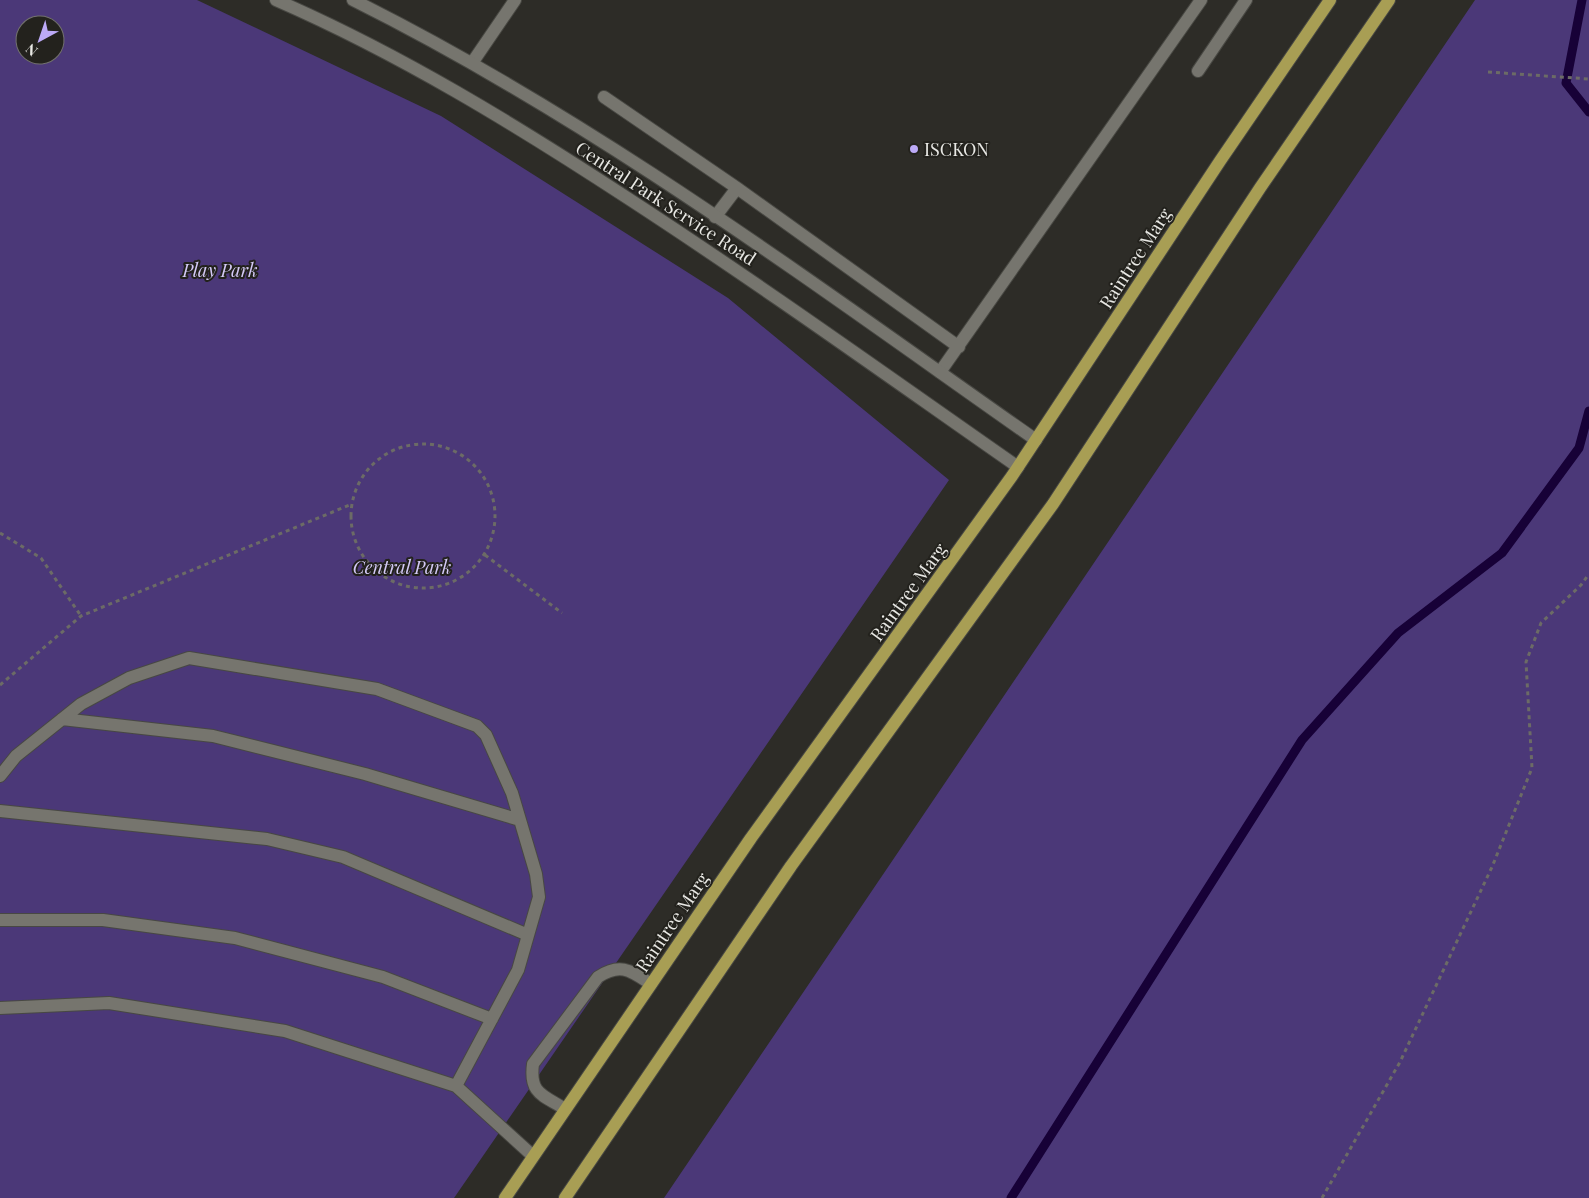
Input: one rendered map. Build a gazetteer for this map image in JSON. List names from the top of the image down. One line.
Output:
{"streets":{"main road":["Raintree Marg"],"street":["Central Park Service Road"]},"crossings":[["Central Park Service Road","Raintree Marg"]],"parks":["Play Park","Central Park"],"places":["ISCKON"],"north":"bottom left"}
